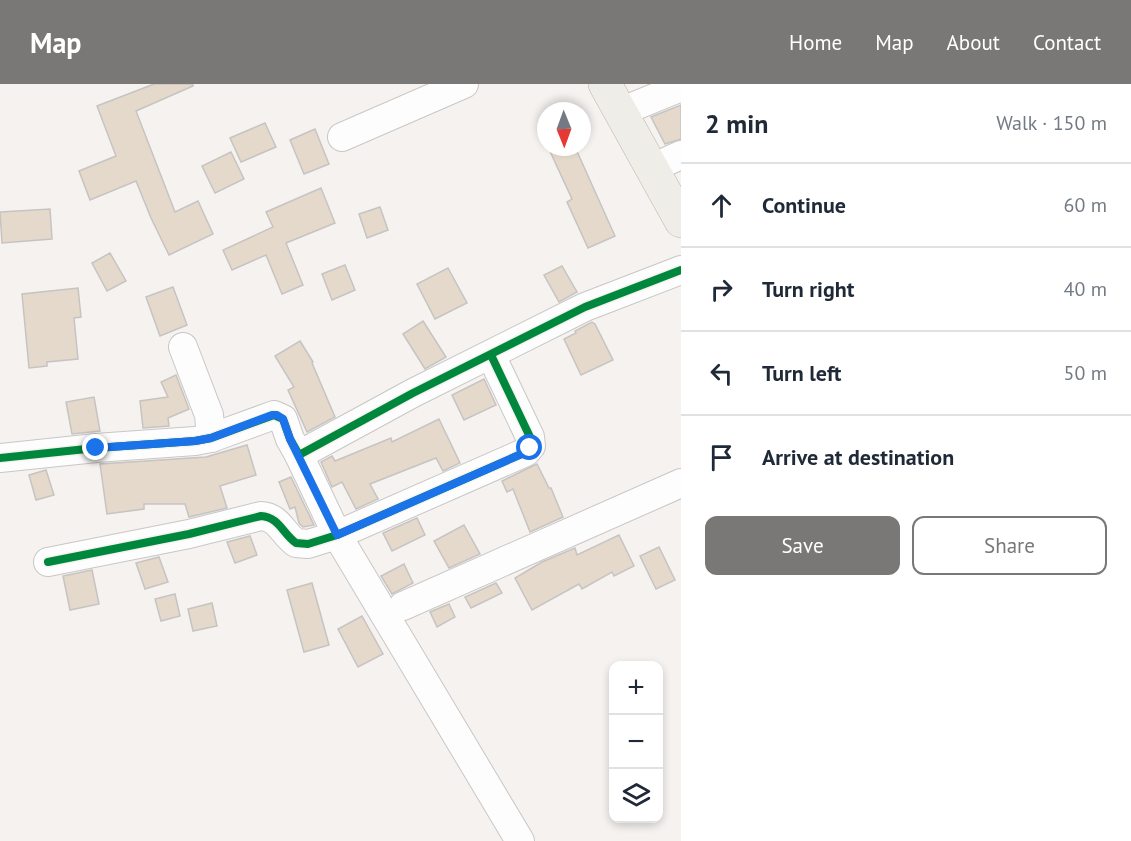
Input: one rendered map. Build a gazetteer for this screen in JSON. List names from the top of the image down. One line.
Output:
{"north":"bottom","page":{"header":"Map","nav":["Home","Map","About","Contact"],"heading":["2 min","Walk · 150 m"],"list":[["Continue","60 m"],["Turn right","40 m"],["Turn left","50 m"],"Arrive at destination"],"buttons":["Save","Share"],"map_buttons":["+","−"]}}
